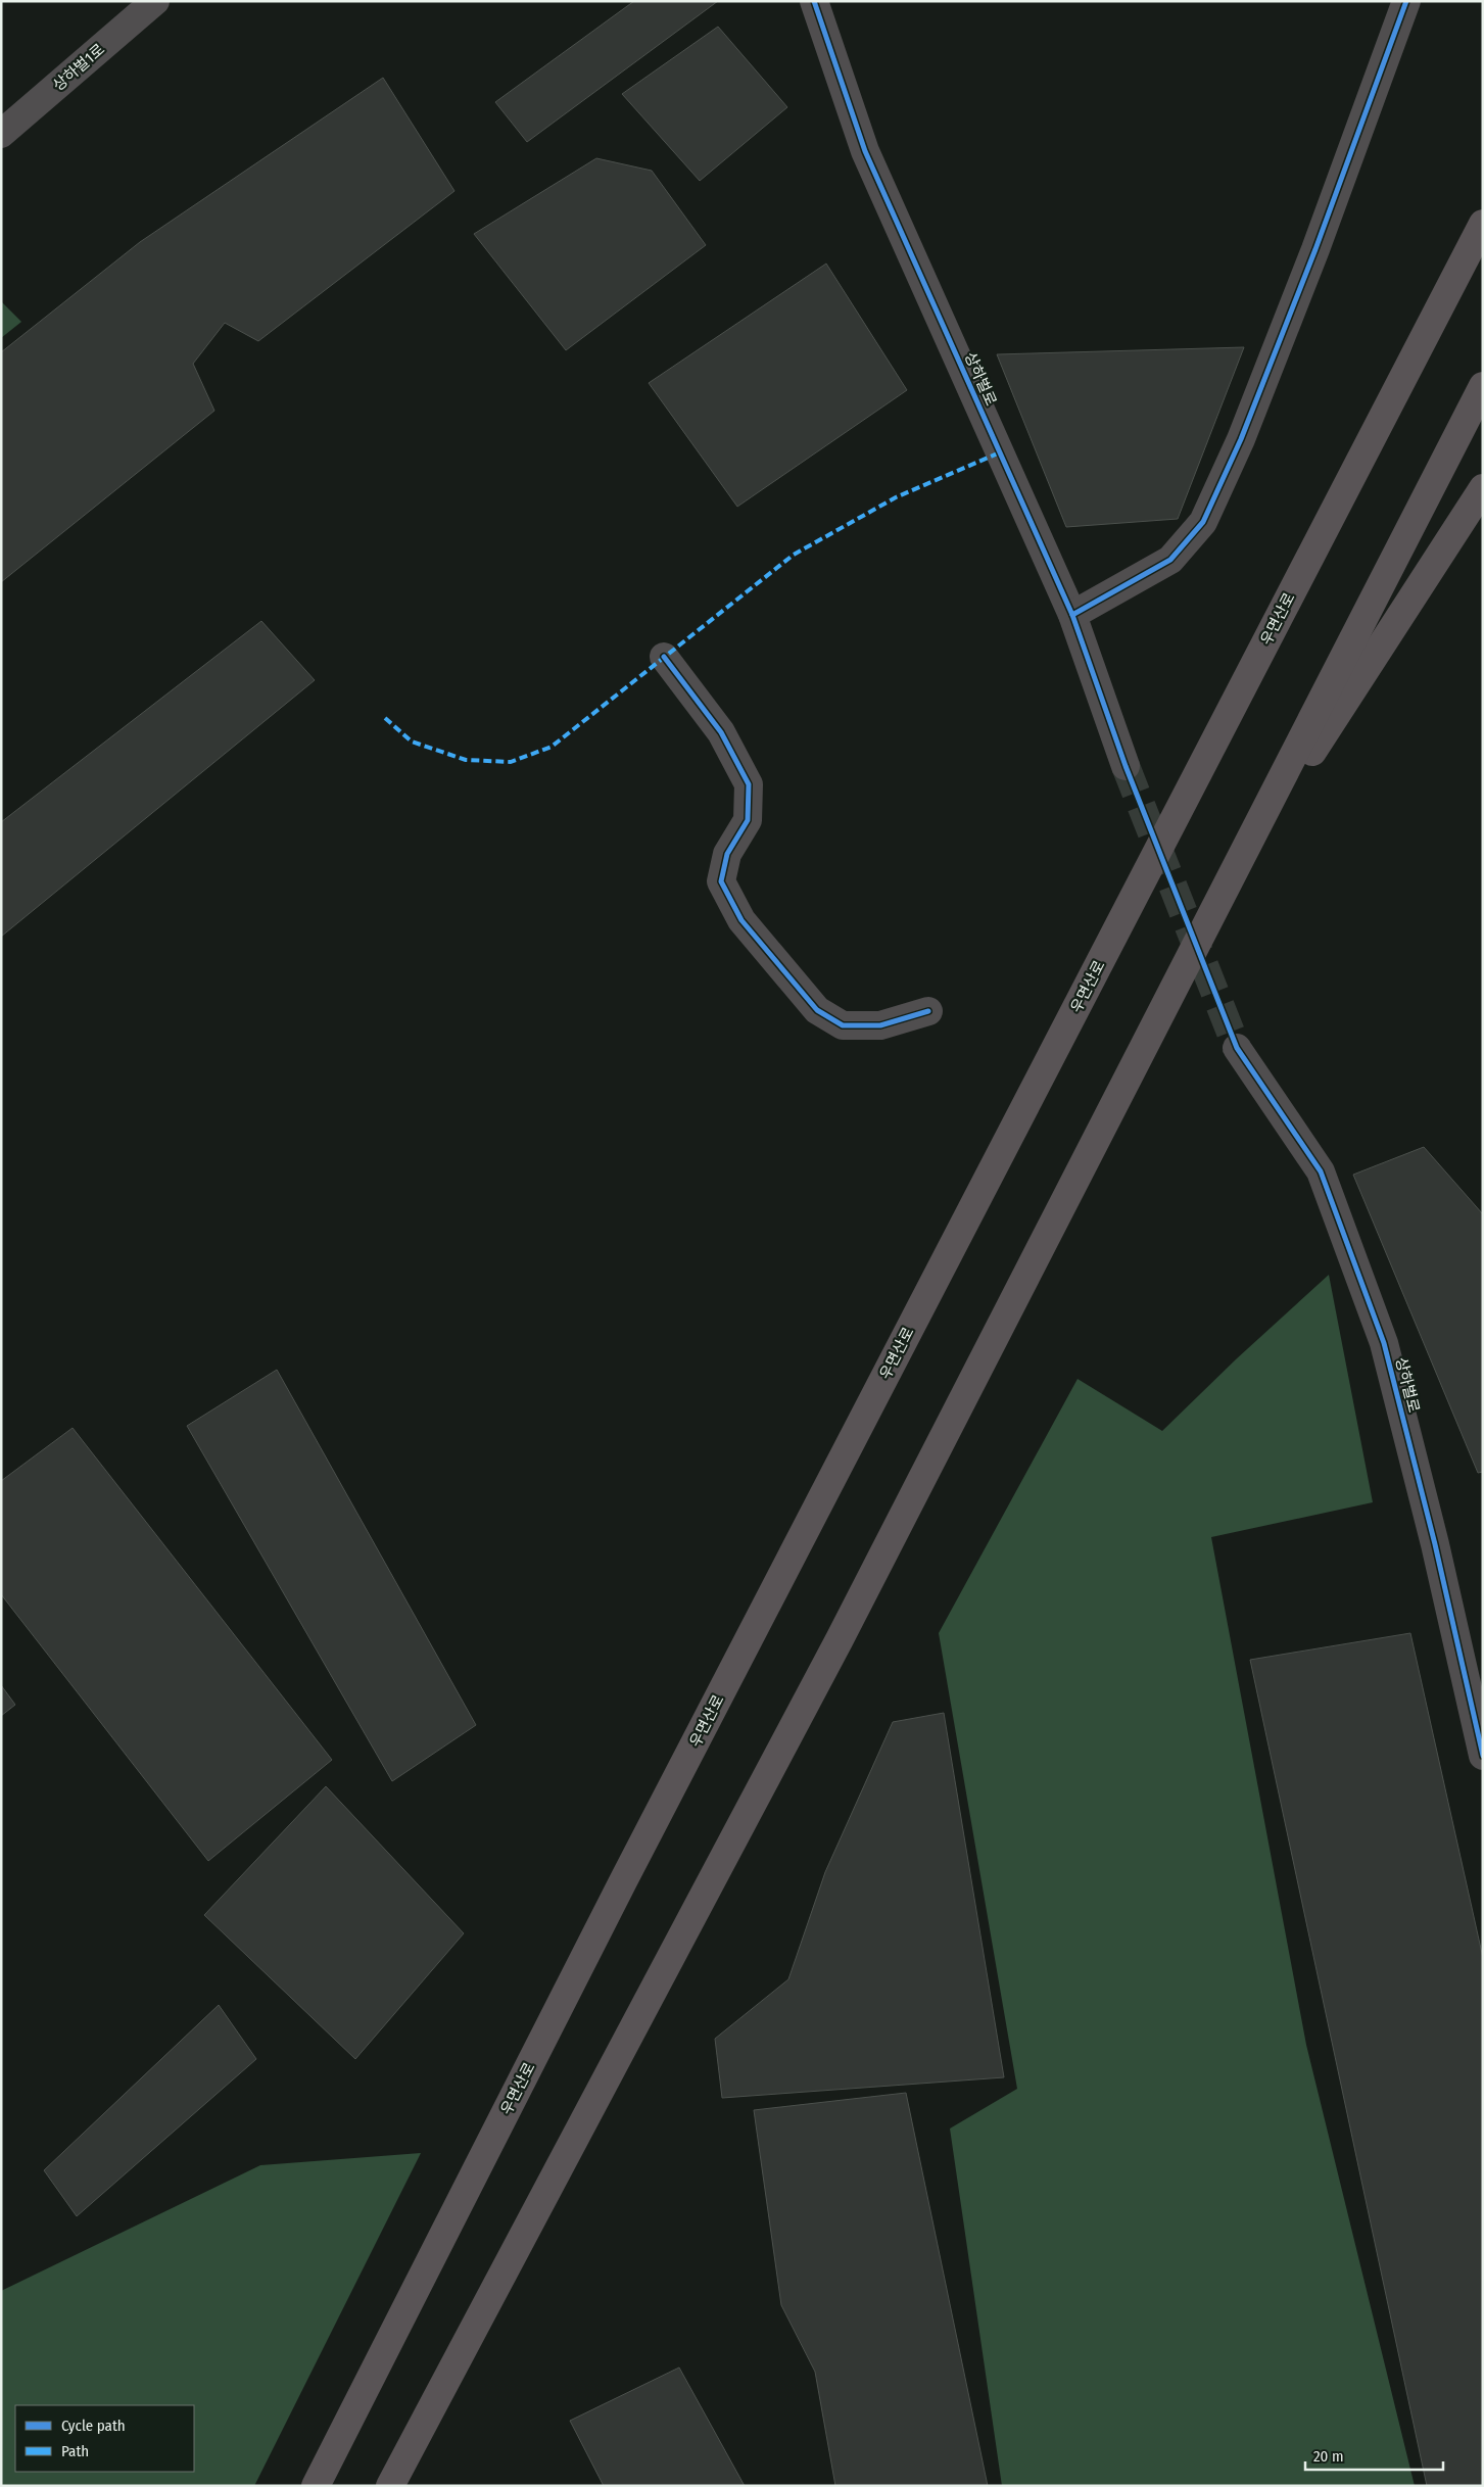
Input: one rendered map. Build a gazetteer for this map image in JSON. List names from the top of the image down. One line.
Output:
{"streets":{"highway":["우면산로"],"street":["상하벌1로","상하벌로"]},"legend":["Cycle path","Path"],"scale_bar":"20 m"}
